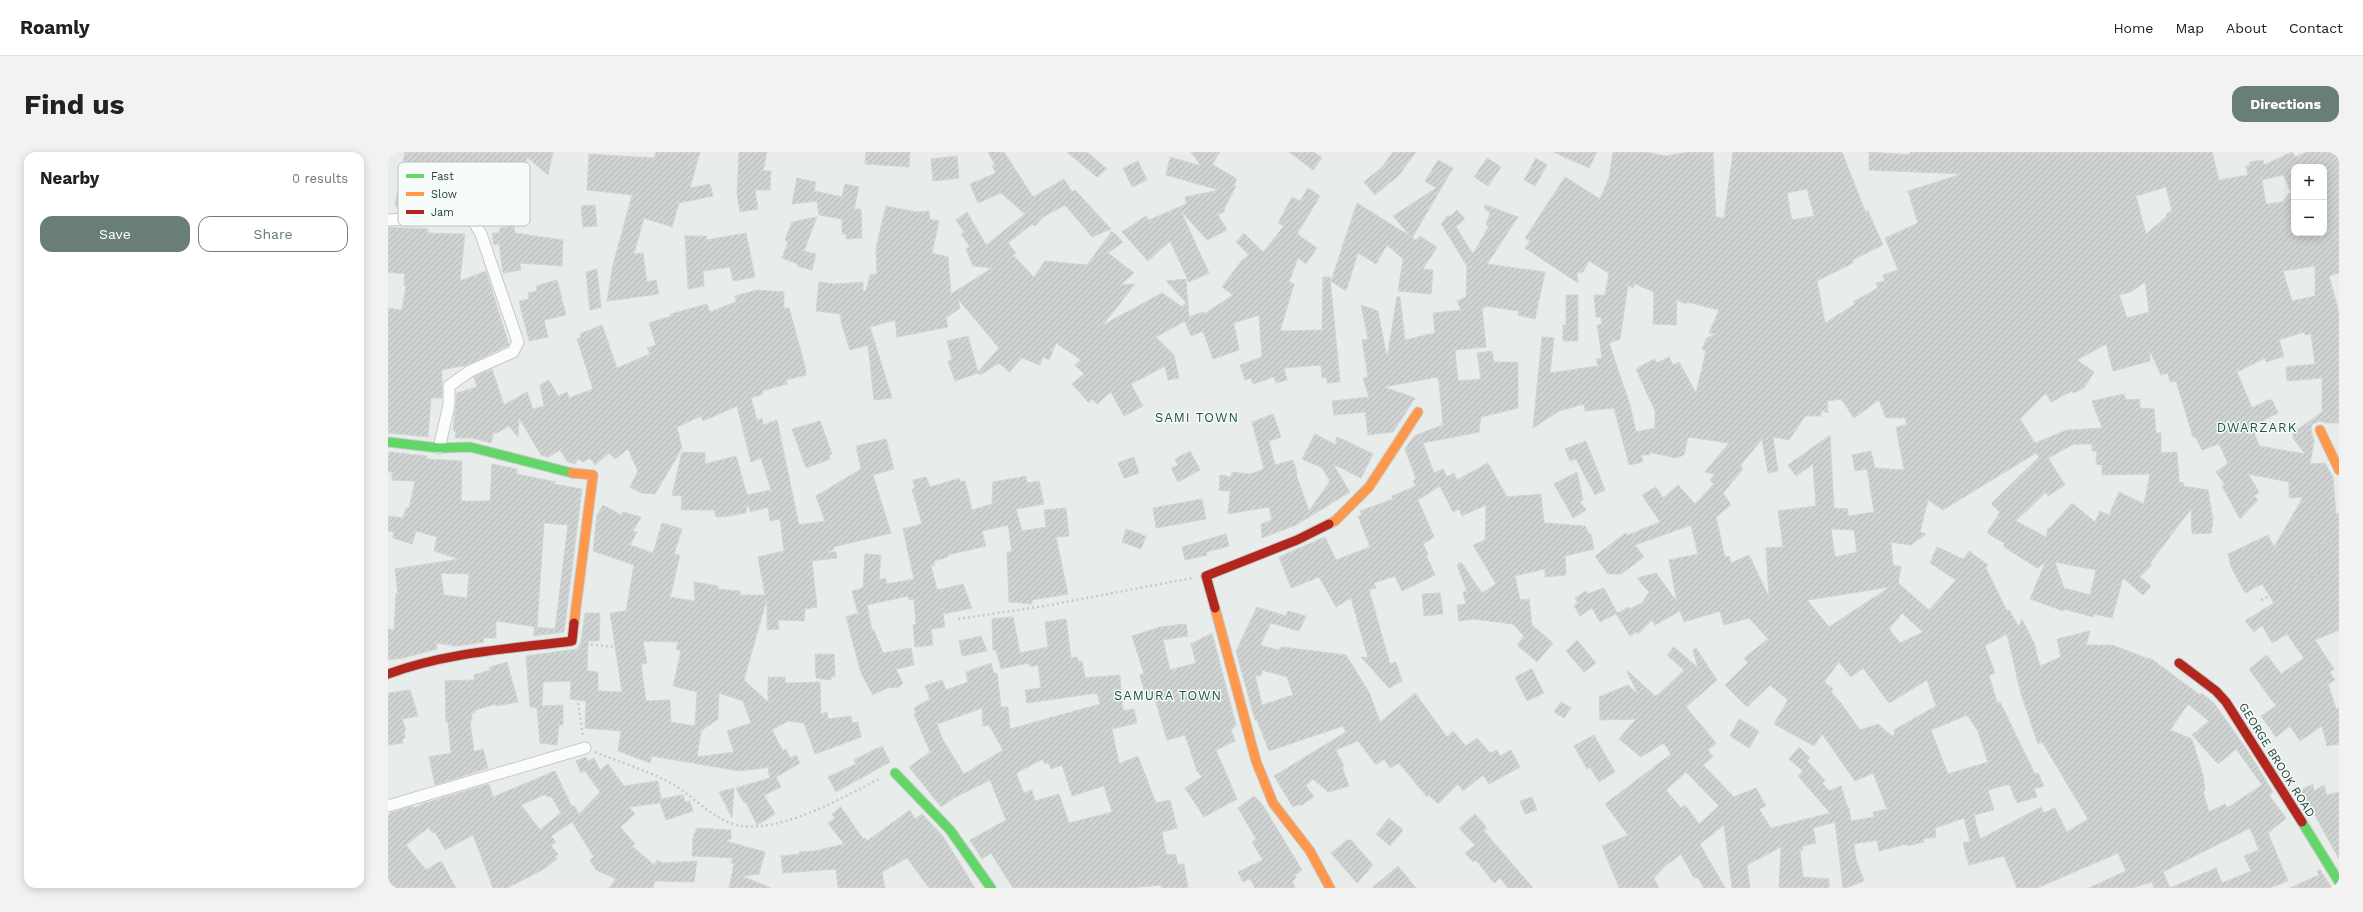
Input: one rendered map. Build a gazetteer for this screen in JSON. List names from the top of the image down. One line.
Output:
{"streets":{"street":["GEORGE BROOK ROAD"]},"districts":["SAMI TOWN","DWARZARK","SAMURA TOWN"],"legend":["Fast","Slow","Jam"],"page":{"header":"Roamly","nav":["Home","Map","About","Contact"],"buttons":["Directions",["Save","Share"]],"title":"Find us","heading":["Nearby","0 results"],"map_buttons":["+","−"]}}
